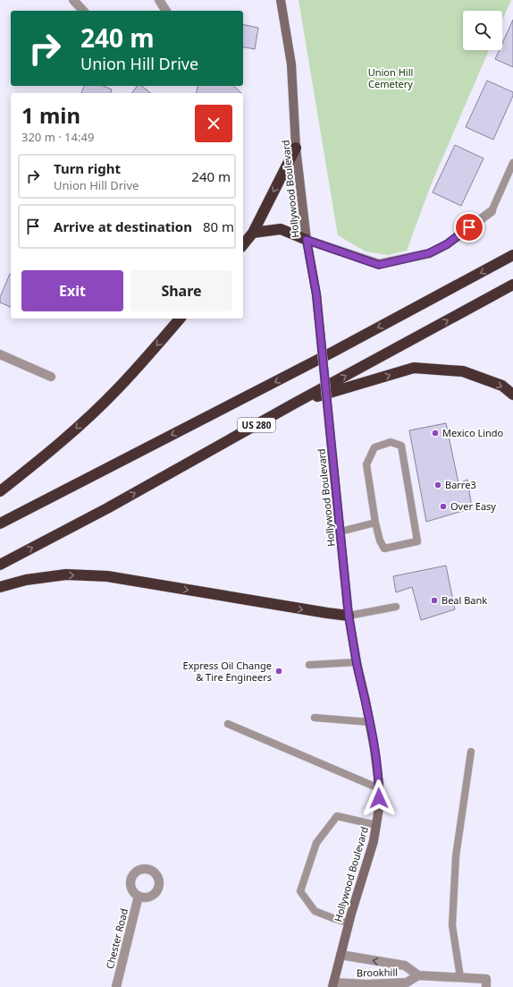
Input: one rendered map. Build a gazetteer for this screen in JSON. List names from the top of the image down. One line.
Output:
{"streets":{"highway":["US 280"],"main road":["Hollywood Boulevard"],"street":["Chester Road","Brookhill"]},"crossings":[["Hollywood Boulevard","Brookhill"]],"parks":["Union Hill Cemetery"],"places":["Mexico Lindo","Barre3","Over Easy","Beal Bank","Express Oil Change & Tire Engineers"],"page":{"turn":["240 m","Union Hill Drive"],"heading":["1 min","320 m · 14:49"],"list":[{"name":"Turn right","note":"Union Hill Drive","value":"240 m"},{"name":"Arrive at destination","value":"80 m"}],"buttons":["Exit","Share"]}}
